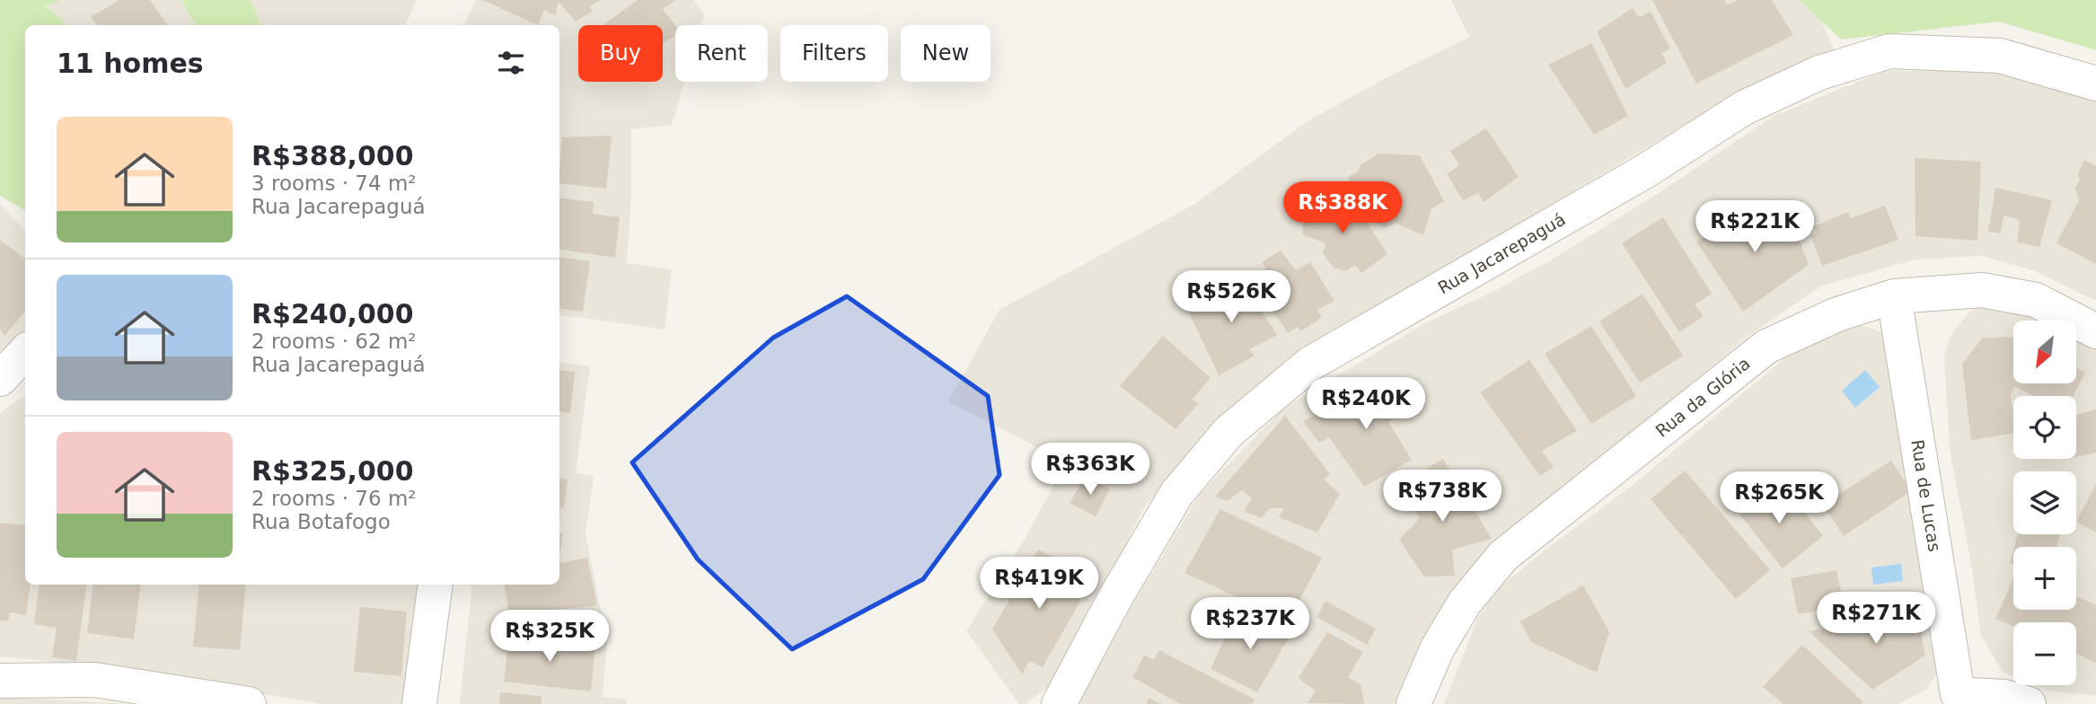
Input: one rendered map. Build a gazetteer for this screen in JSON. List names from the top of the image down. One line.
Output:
{"streets":{"street":["Rua Jacarepaguá","Rua da Glória","Rua de Lucas"]},"crossings":[["Rua da Glória","Rua de Lucas"]],"north":"bottom left","page":{"chip":["Buy","Rent","Filters","New"],"heading":"11 homes","list":[{"name":"R$388,000","note":"3 rooms · 74 m² · Rua Jacarepaguá"},{"name":"R$240,000","note":"2 rooms · 62 m² · Rua Jacarepaguá"},{"name":"R$325,000","note":"2 rooms · 76 m² · Rua Botafogo"}],"price":["R$388K","R$221K","R$526K","R$240K","R$363K","R$738K","R$265K","R$419K","R$271K","R$237K","R$325K"],"map_buttons":["+","−"]}}
